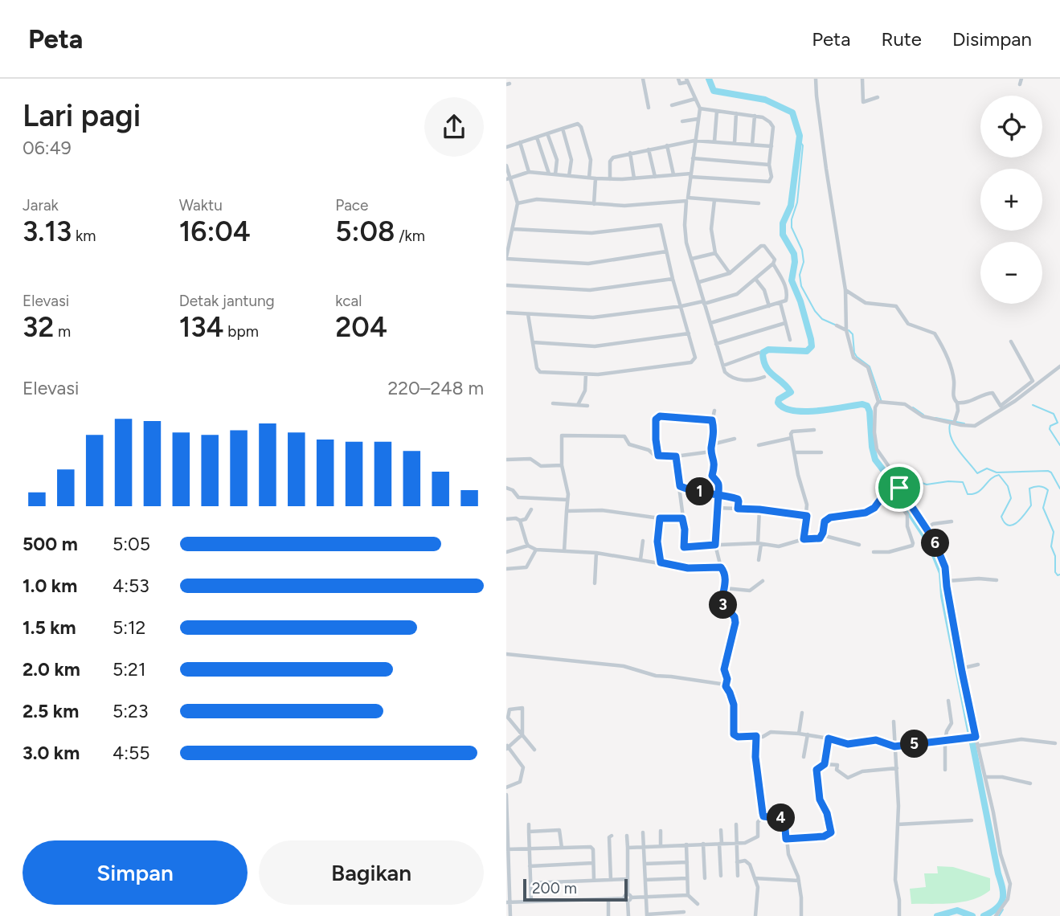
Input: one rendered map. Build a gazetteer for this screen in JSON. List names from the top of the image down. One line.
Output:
{"scale_bar":"200 m","page":{"header":"Peta","nav":["Peta","Rute","Disimpan"],"heading":["Lari pagi","06:49"],"map_buttons":["+","−"],"stats":[["Jarak","3.13 km"],["Waktu","16:04"],["Pace","5:08 /km"],["Elevasi","32 m"],["Detak jantung","134 bpm"],["kcal","204"]],"chart":["Elevasi","220–248 m"],"pins":["1","6","3","5","4"],"list":[{"name":"500 m","note":"5:05"},{"name":"1.0 km","note":"4:53"},{"name":"1.5 km","note":"5:12"},{"name":"2.0 km","note":"5:21"},{"name":"2.5 km","note":"5:23"},{"name":"3.0 km","note":"4:55"}],"buttons":["Simpan","Bagikan"],"scale":"200 m"}}
